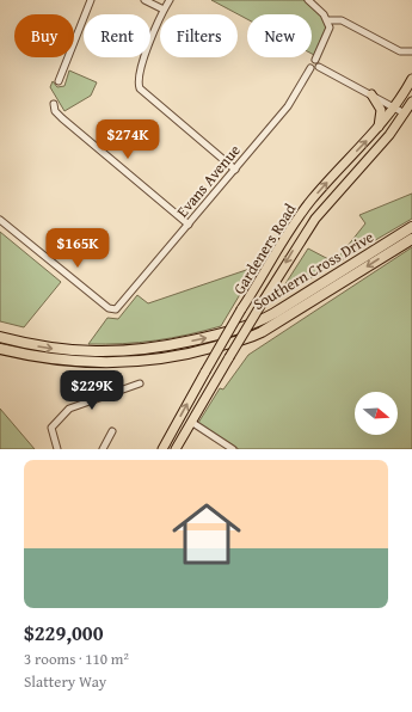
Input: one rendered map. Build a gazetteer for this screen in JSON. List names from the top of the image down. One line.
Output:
{"streets":{"highway":["Southern Cross Drive"],"main road":["Gardeners Road"],"street":["Evans Avenue"]},"north":"right","page":{"chip":["Buy","Rent","Filters","New"],"price":["$274K","$165K","$229K"],"list":[{"name":"$229,000","note":"3 rooms · 110 m² · Slattery Way"}]}}
